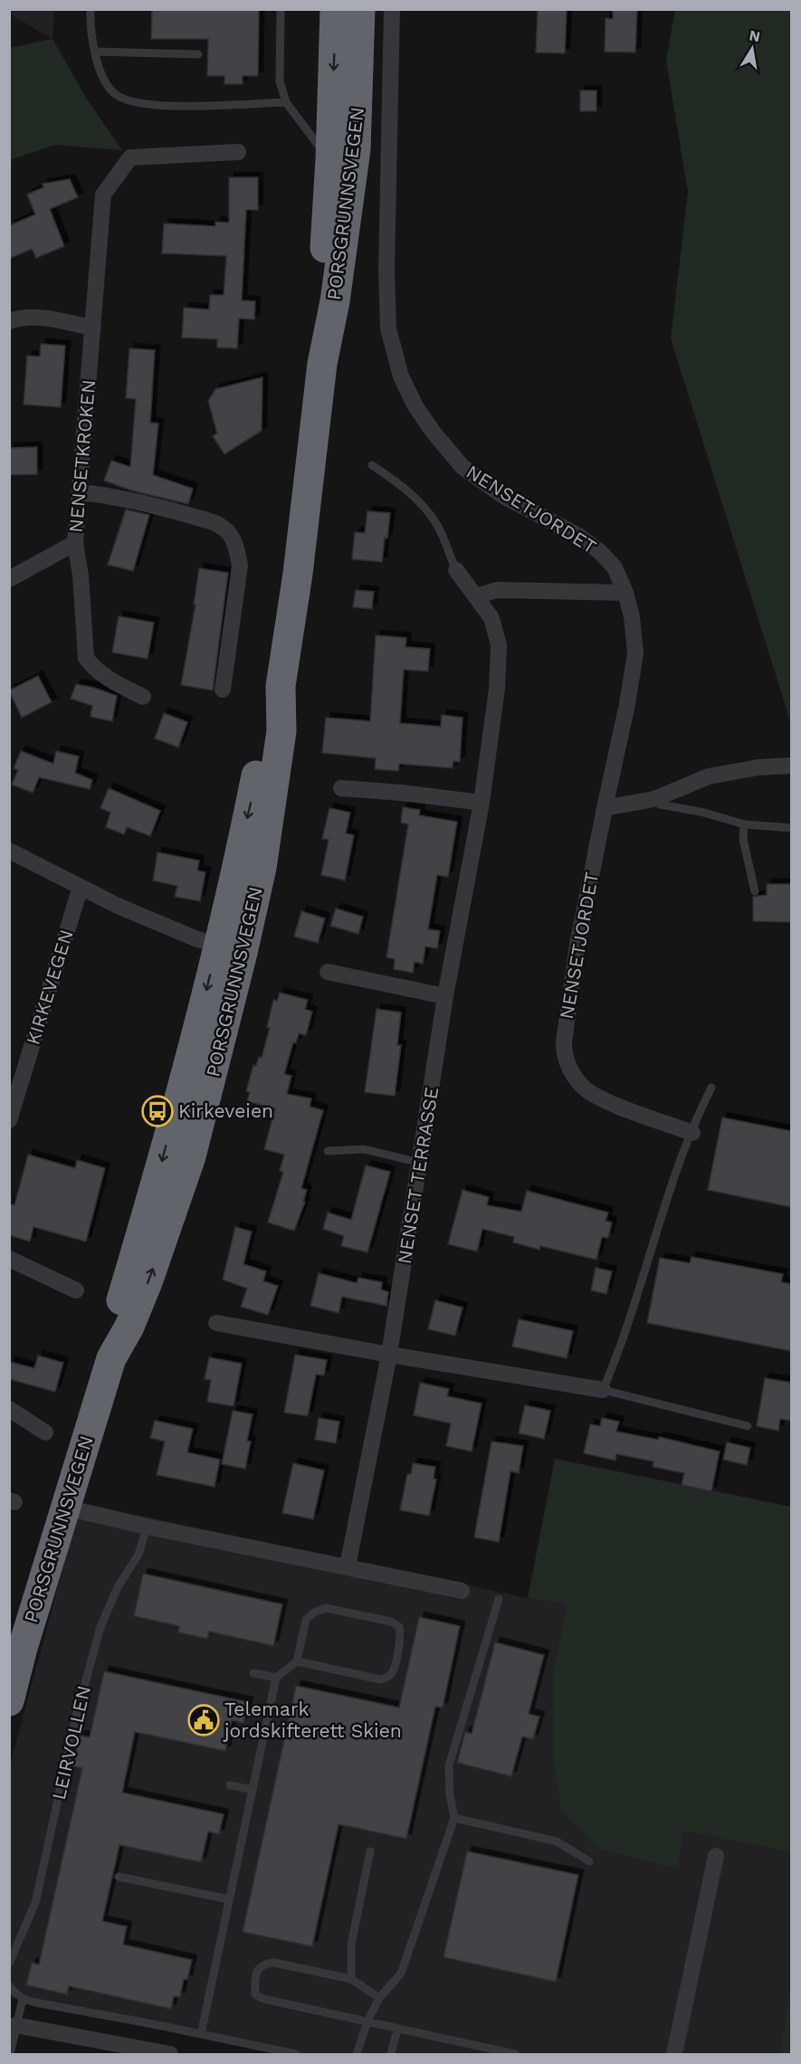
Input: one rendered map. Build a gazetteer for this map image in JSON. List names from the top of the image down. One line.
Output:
{"streets":{"highway":["PORSGRUNNSVEGEN"],"street":["NENSETKROKEN","NENSETJORDET","KIRKEVEGEN","NENSET TERRASSE"],"lane":["LEIRVOLLEN"]},"places":{"bus stop":["Kirkeveien"],"public building":["Telemark jordskifterett Skien"]},"north":"top"}
